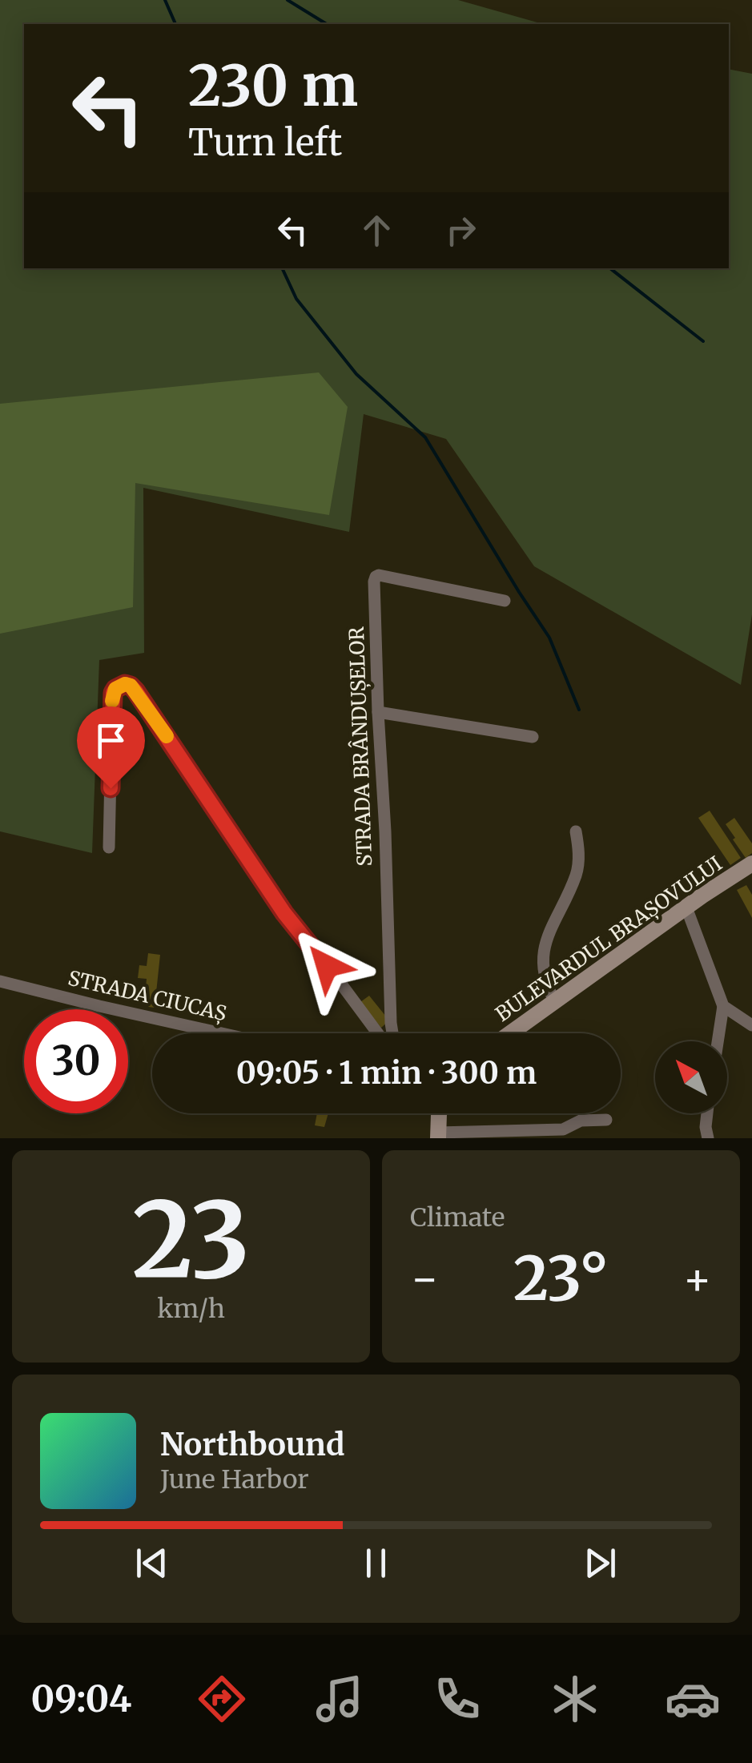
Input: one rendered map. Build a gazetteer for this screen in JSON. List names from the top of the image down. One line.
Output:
{"streets":{"main road":["BULEVARDUL BRAȘOVULUI"],"street":["STRADA BRÂNDUȘELOR","STRADA CIUCAȘ"]},"north":"top left","page":{"turn":["230 m","Turn left"],"limit":"30","trip":"09:05 · 1 min · 300 m","tile":[["23","km/h"],"Climate"],"heat":["−","23°","+"],"song":["Northbound","June Harbor"],"tabs":"09:04"}}
